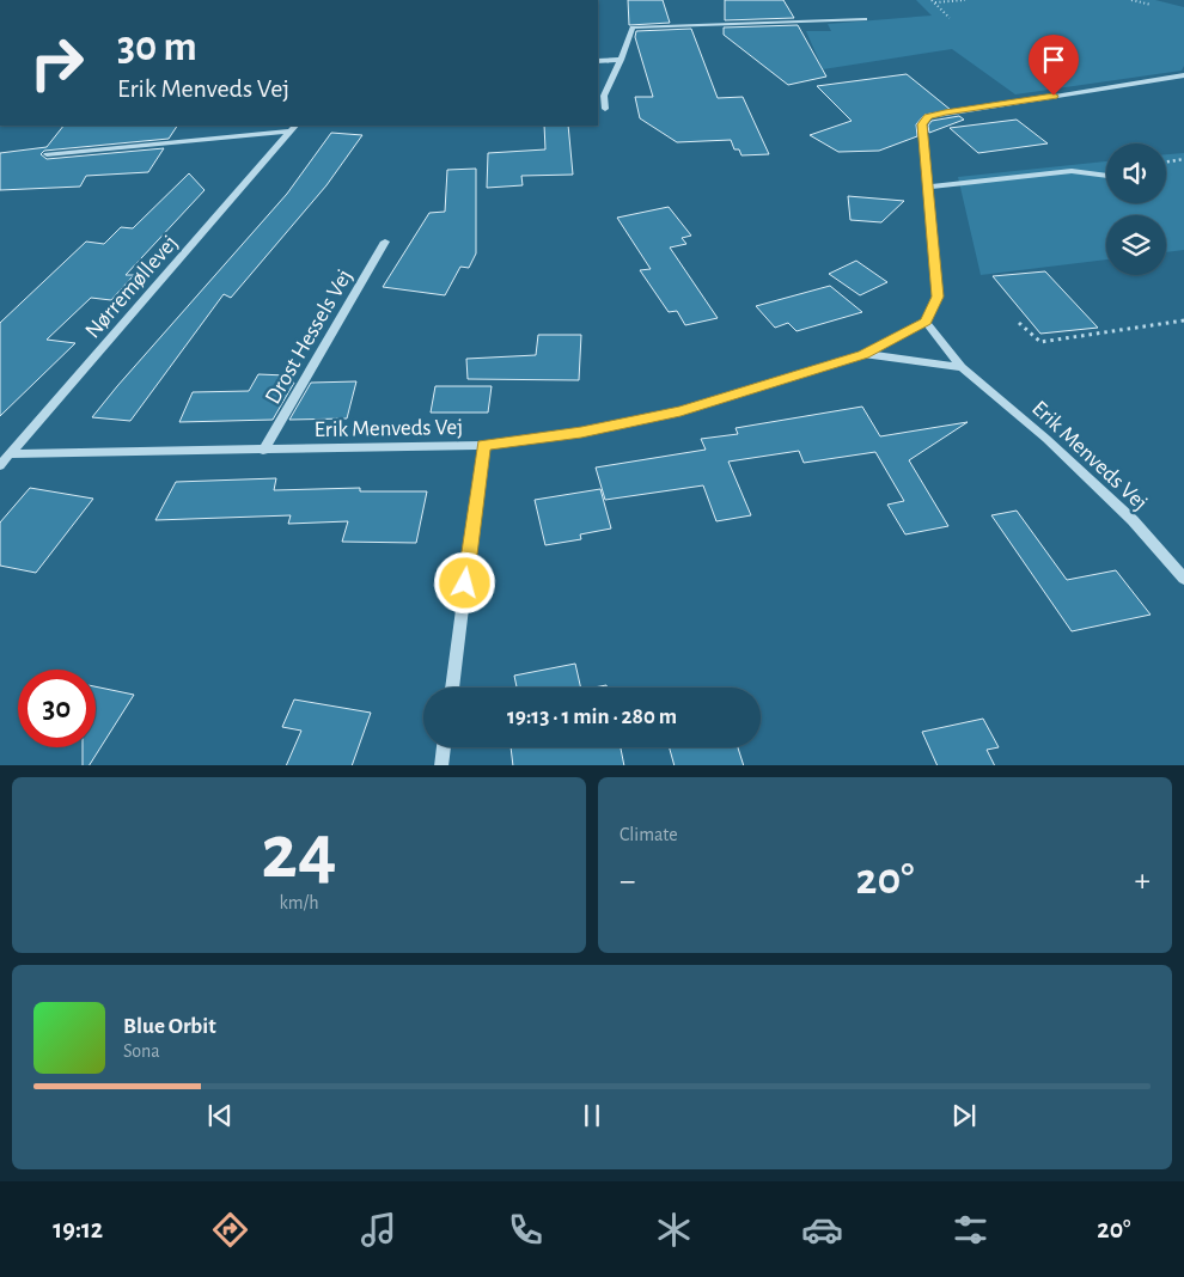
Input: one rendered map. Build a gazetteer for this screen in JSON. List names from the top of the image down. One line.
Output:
{"streets":{"street":["Nørremøllevej","Drost Hessels Vej","Erik Menveds Vej"]},"crossings":[["Nørremøllevej","Erik Menveds Vej"],["Drost Hessels Vej","Erik Menveds Vej"]],"page":{"turn":["30 m","Erik Menveds Vej"],"limit":"30","trip":"19:13 · 1 min · 280 m","tile":[["24","km/h"],"Climate"],"heat":["−","20°","+"],"song":["Blue Orbit","Sona"],"tabs":["19:12","20°"]}}
